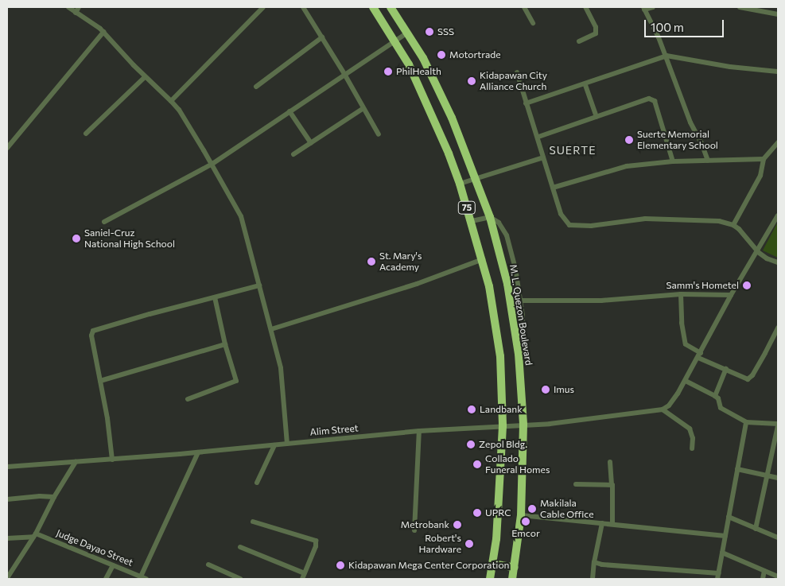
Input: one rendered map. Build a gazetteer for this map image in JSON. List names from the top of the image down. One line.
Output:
{"streets":{"highway":["75","M. L. Quezon Boulevard"],"street":["Alim Street","Judge Dayao Street"]},"crossings":[["75","Alim Street"],["M. L. Quezon Boulevard","Alim Street"]],"districts":["SUERTE"],"places":["SSS","Motortrade","PhilHealth","Kidapawan City Alliance Church","Suerte Memorial Elementary School","Saniel-Cruz National High School","St. Mary's Academy","Samm's Hometel","Imus","Landbank","Zepol Bldg.","Collado Funeral Homes","Makilala Cable Office","UPRC","Emcor","Metrobank","Robert's Hardware","Kidapawan Mega Center Corporation"],"scale_bar":"100 m"}
